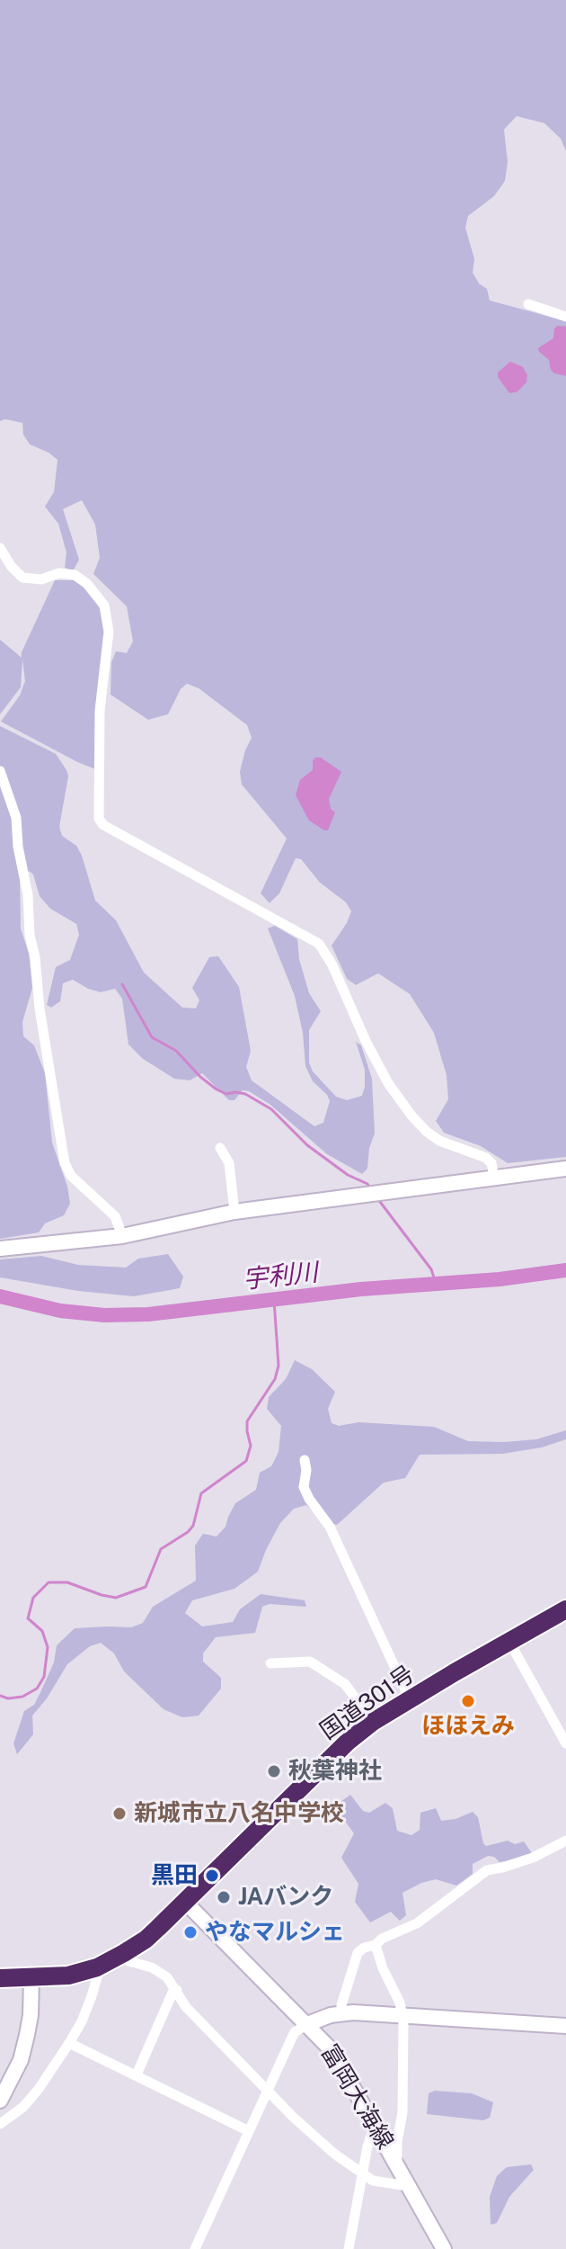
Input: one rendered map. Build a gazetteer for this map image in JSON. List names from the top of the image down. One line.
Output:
{"streets":{"highway":["国道301号"],"street":["富岡大海線"]},"crossings":[["国道301号","富岡大海線"]],"water":["宇利川"],"places":["ほほえみ","秋葉神社","新城市立八名中学校","黒田","JAバンク","やなマルシェ"]}
